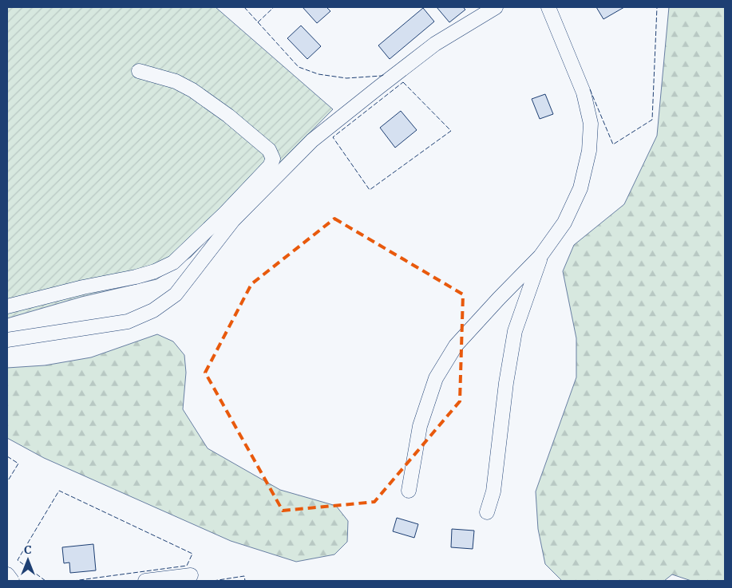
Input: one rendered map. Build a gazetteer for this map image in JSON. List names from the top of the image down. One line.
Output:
{"north":"top"}
